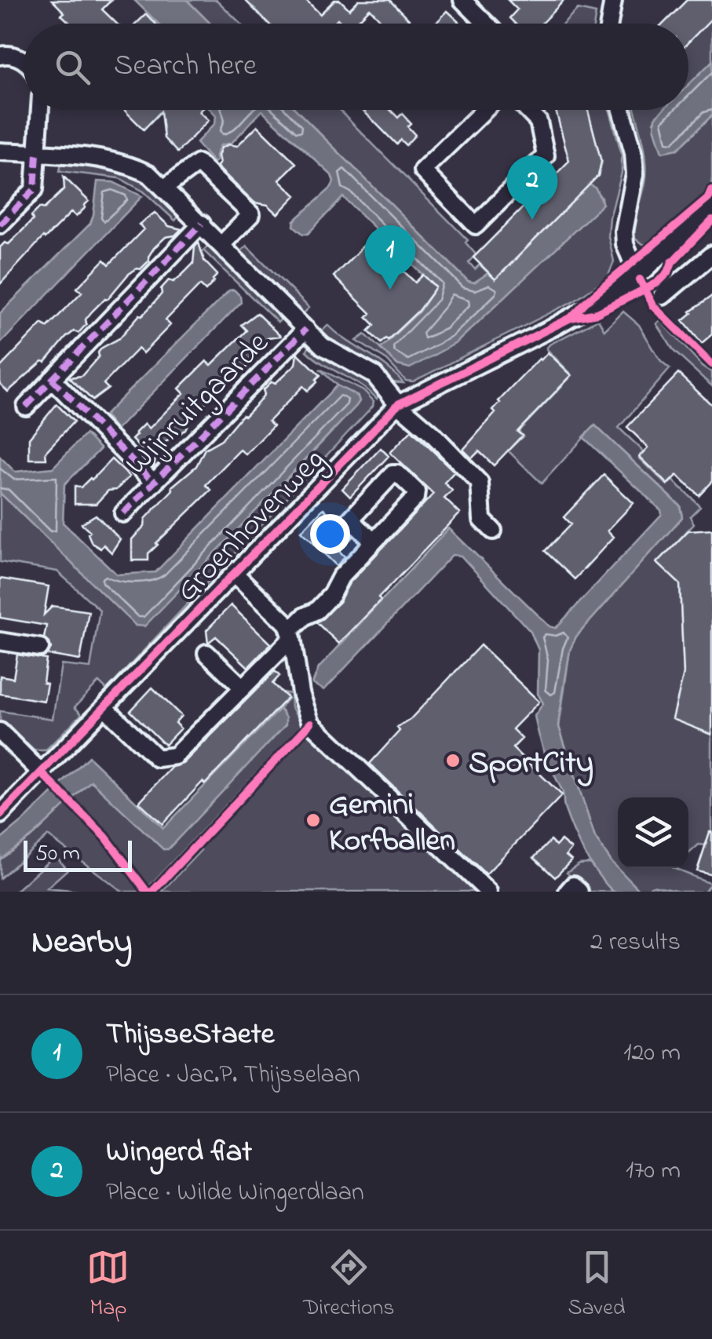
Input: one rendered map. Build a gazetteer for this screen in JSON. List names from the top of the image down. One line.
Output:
{"streets":{"street":["Wijnruitgaarde","Groenhovenweg"]},"places":["SportCity","Gemini Korfballen"],"scale_bar":"50 m","page":{"search":"Search here","pins":["2","1"],"scale":"50 m","heading":["Nearby","2 results"],"list":[{"mark":"1","name":"ThijsseStaete","note":"Place · Jac.P. Thijsselaan","value":"120 m"},{"mark":"2","name":"Wingerd flat","note":"Place · Wilde Wingerdlaan","value":"170 m"}],"nav":["Map","Directions","Saved"]}}
